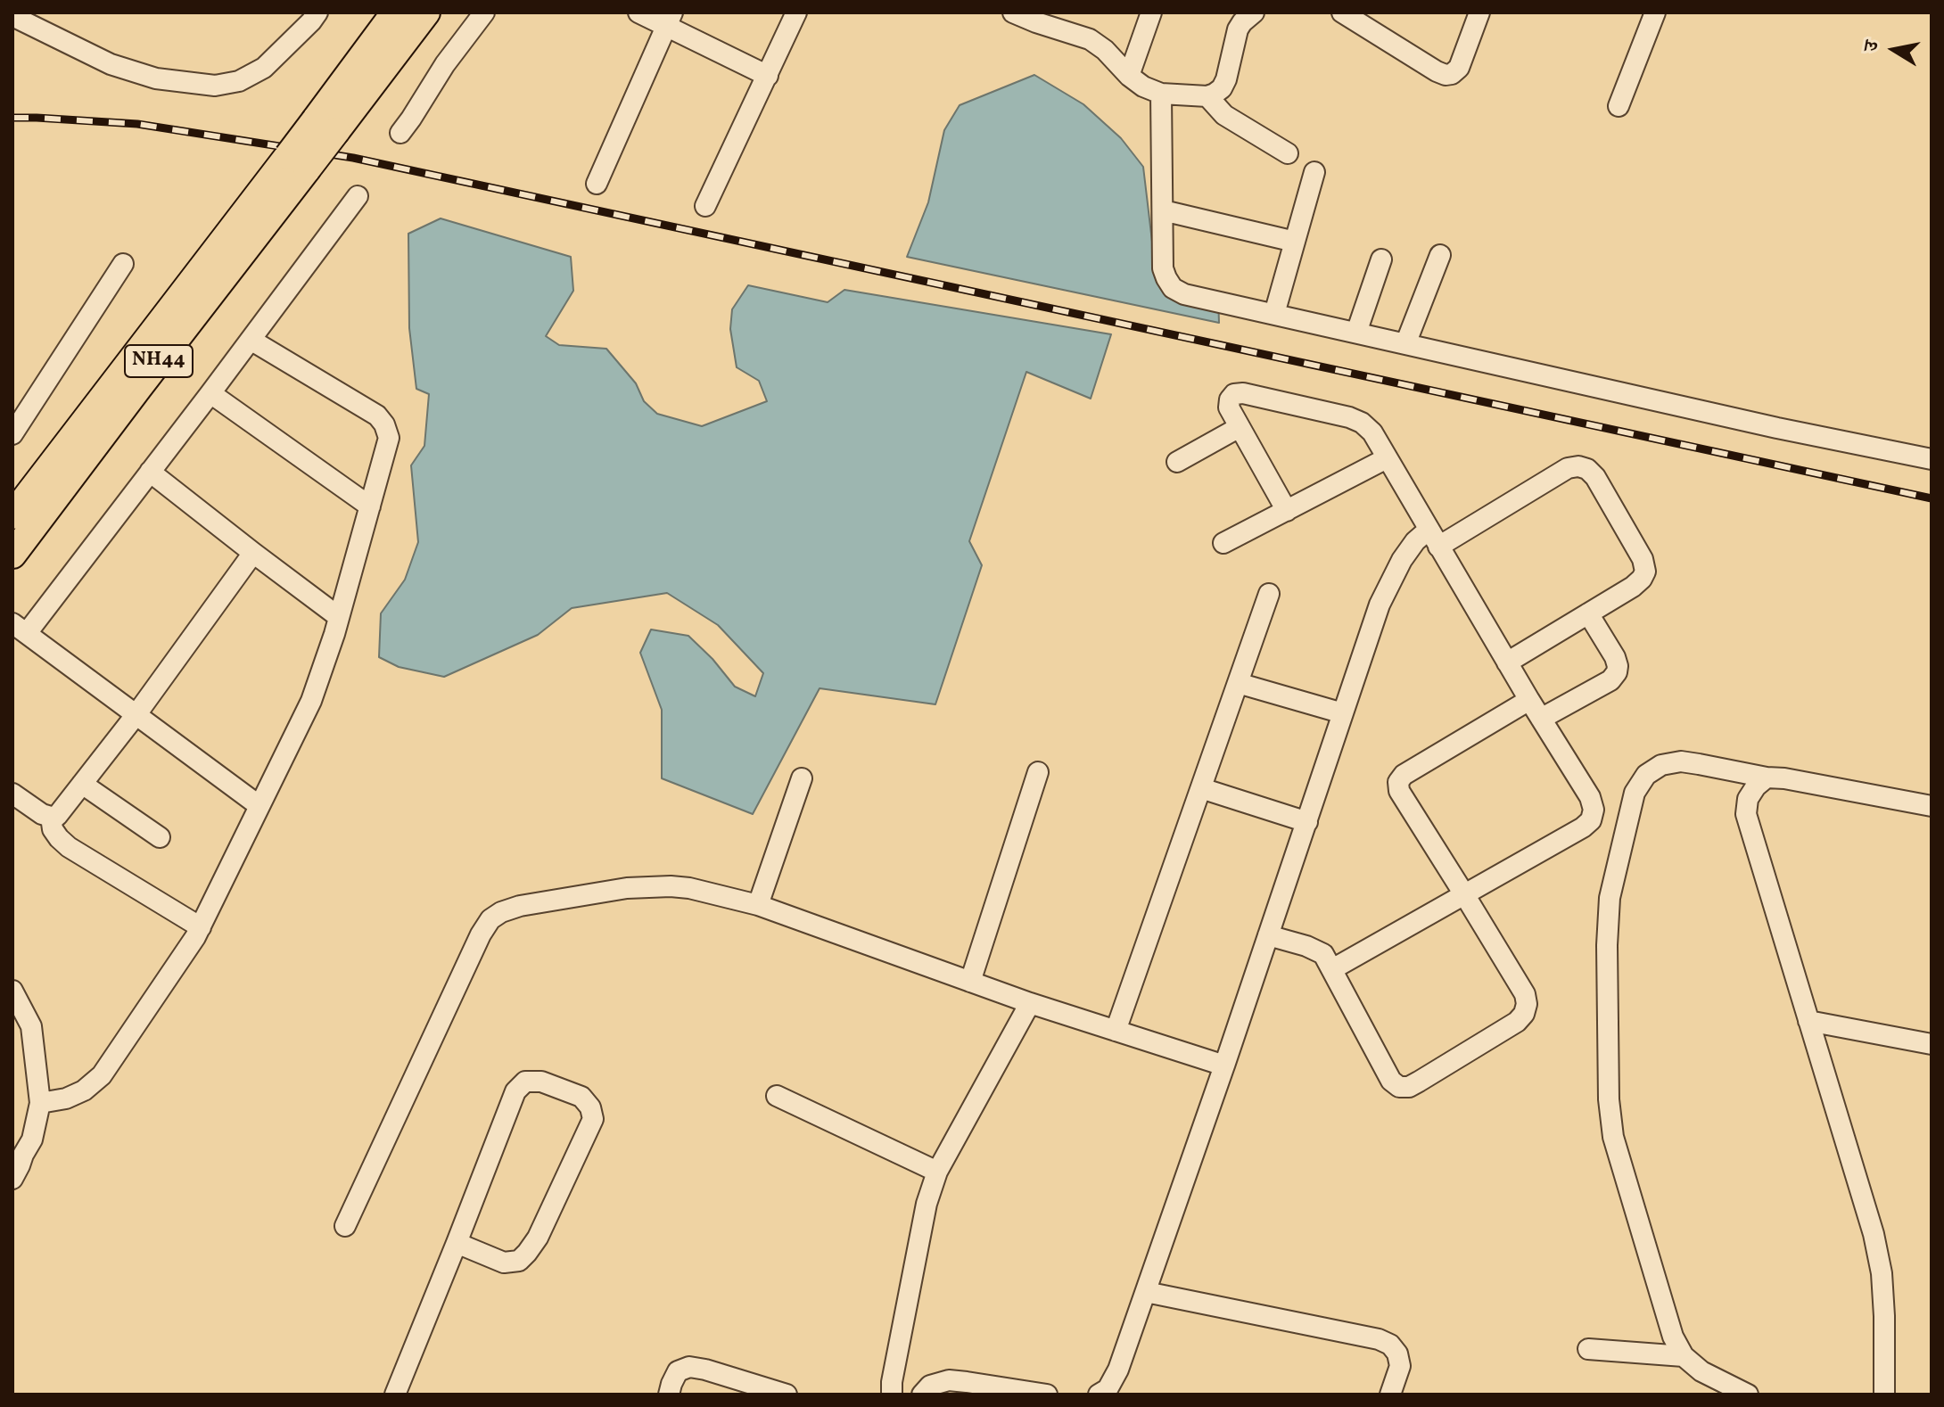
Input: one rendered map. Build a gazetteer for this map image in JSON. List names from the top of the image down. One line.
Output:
{"streets":{"highway":["NH44"]},"north":"left"}
